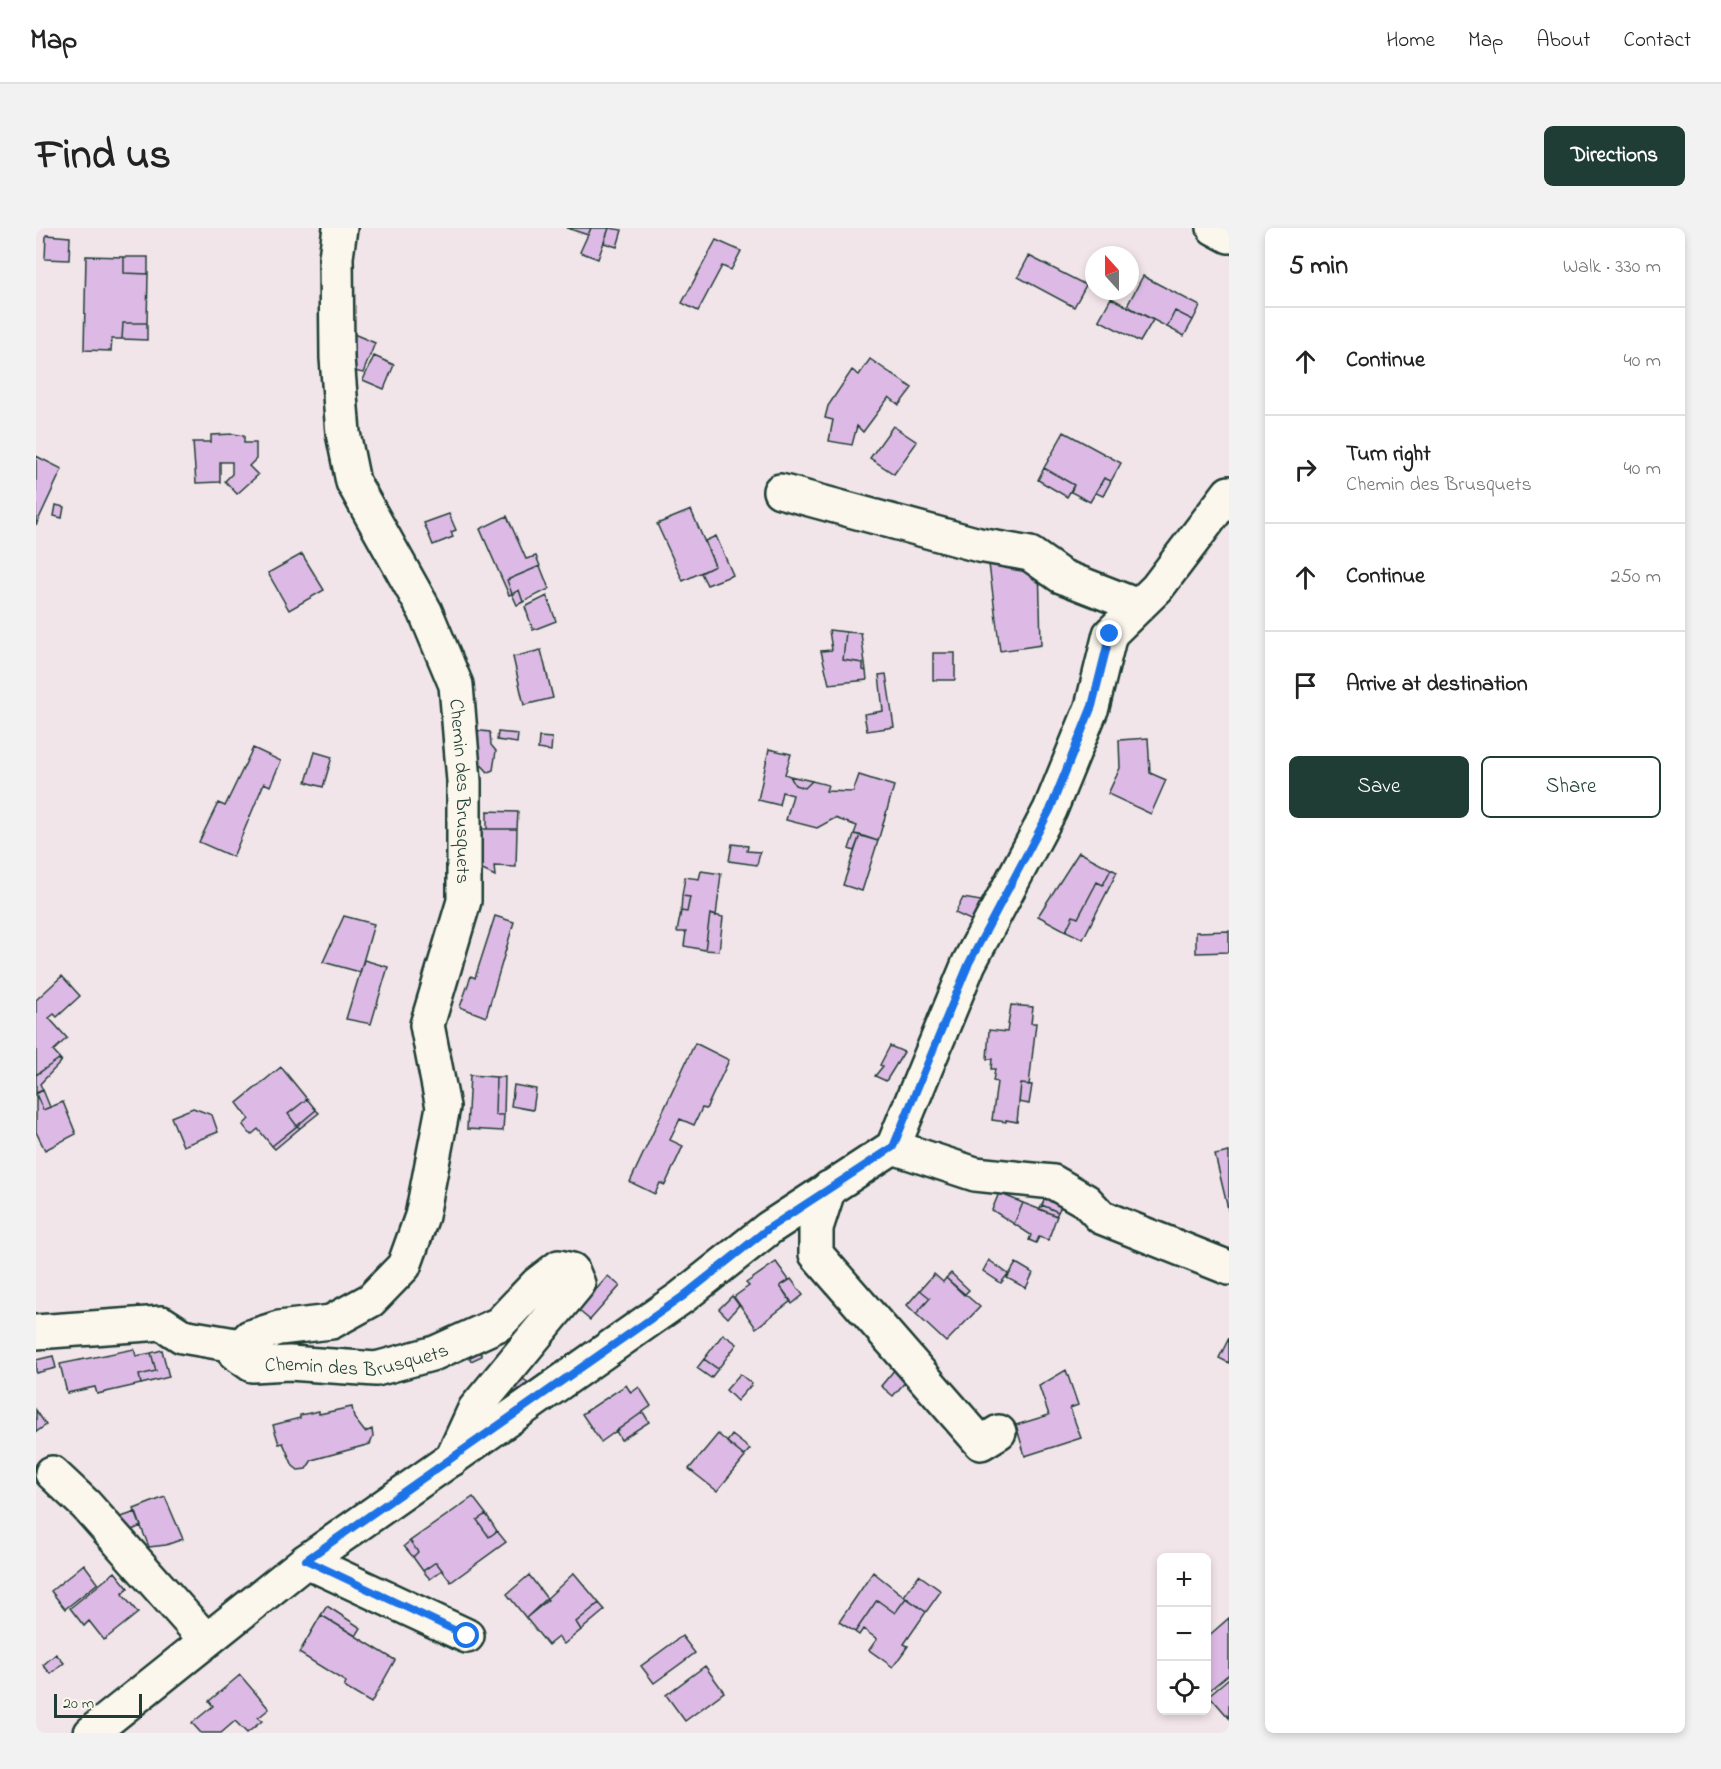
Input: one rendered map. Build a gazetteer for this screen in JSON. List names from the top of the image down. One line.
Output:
{"streets":{"street":["Chemin des Brusquets"]},"scale_bar":"20 m","north":"top","page":{"header":"Map","nav":["Home","Map","About","Contact"],"title":"Find us","buttons":["Directions",["Save","Share"]],"heading":["5 min","Walk · 330 m"],"list":[["Continue","40 m"],["Turn right","Chemin des Brusquets","40 m"],["Continue","250 m"],"Arrive at destination"],"map_buttons":["+","−"],"scale":"20 m"}}
